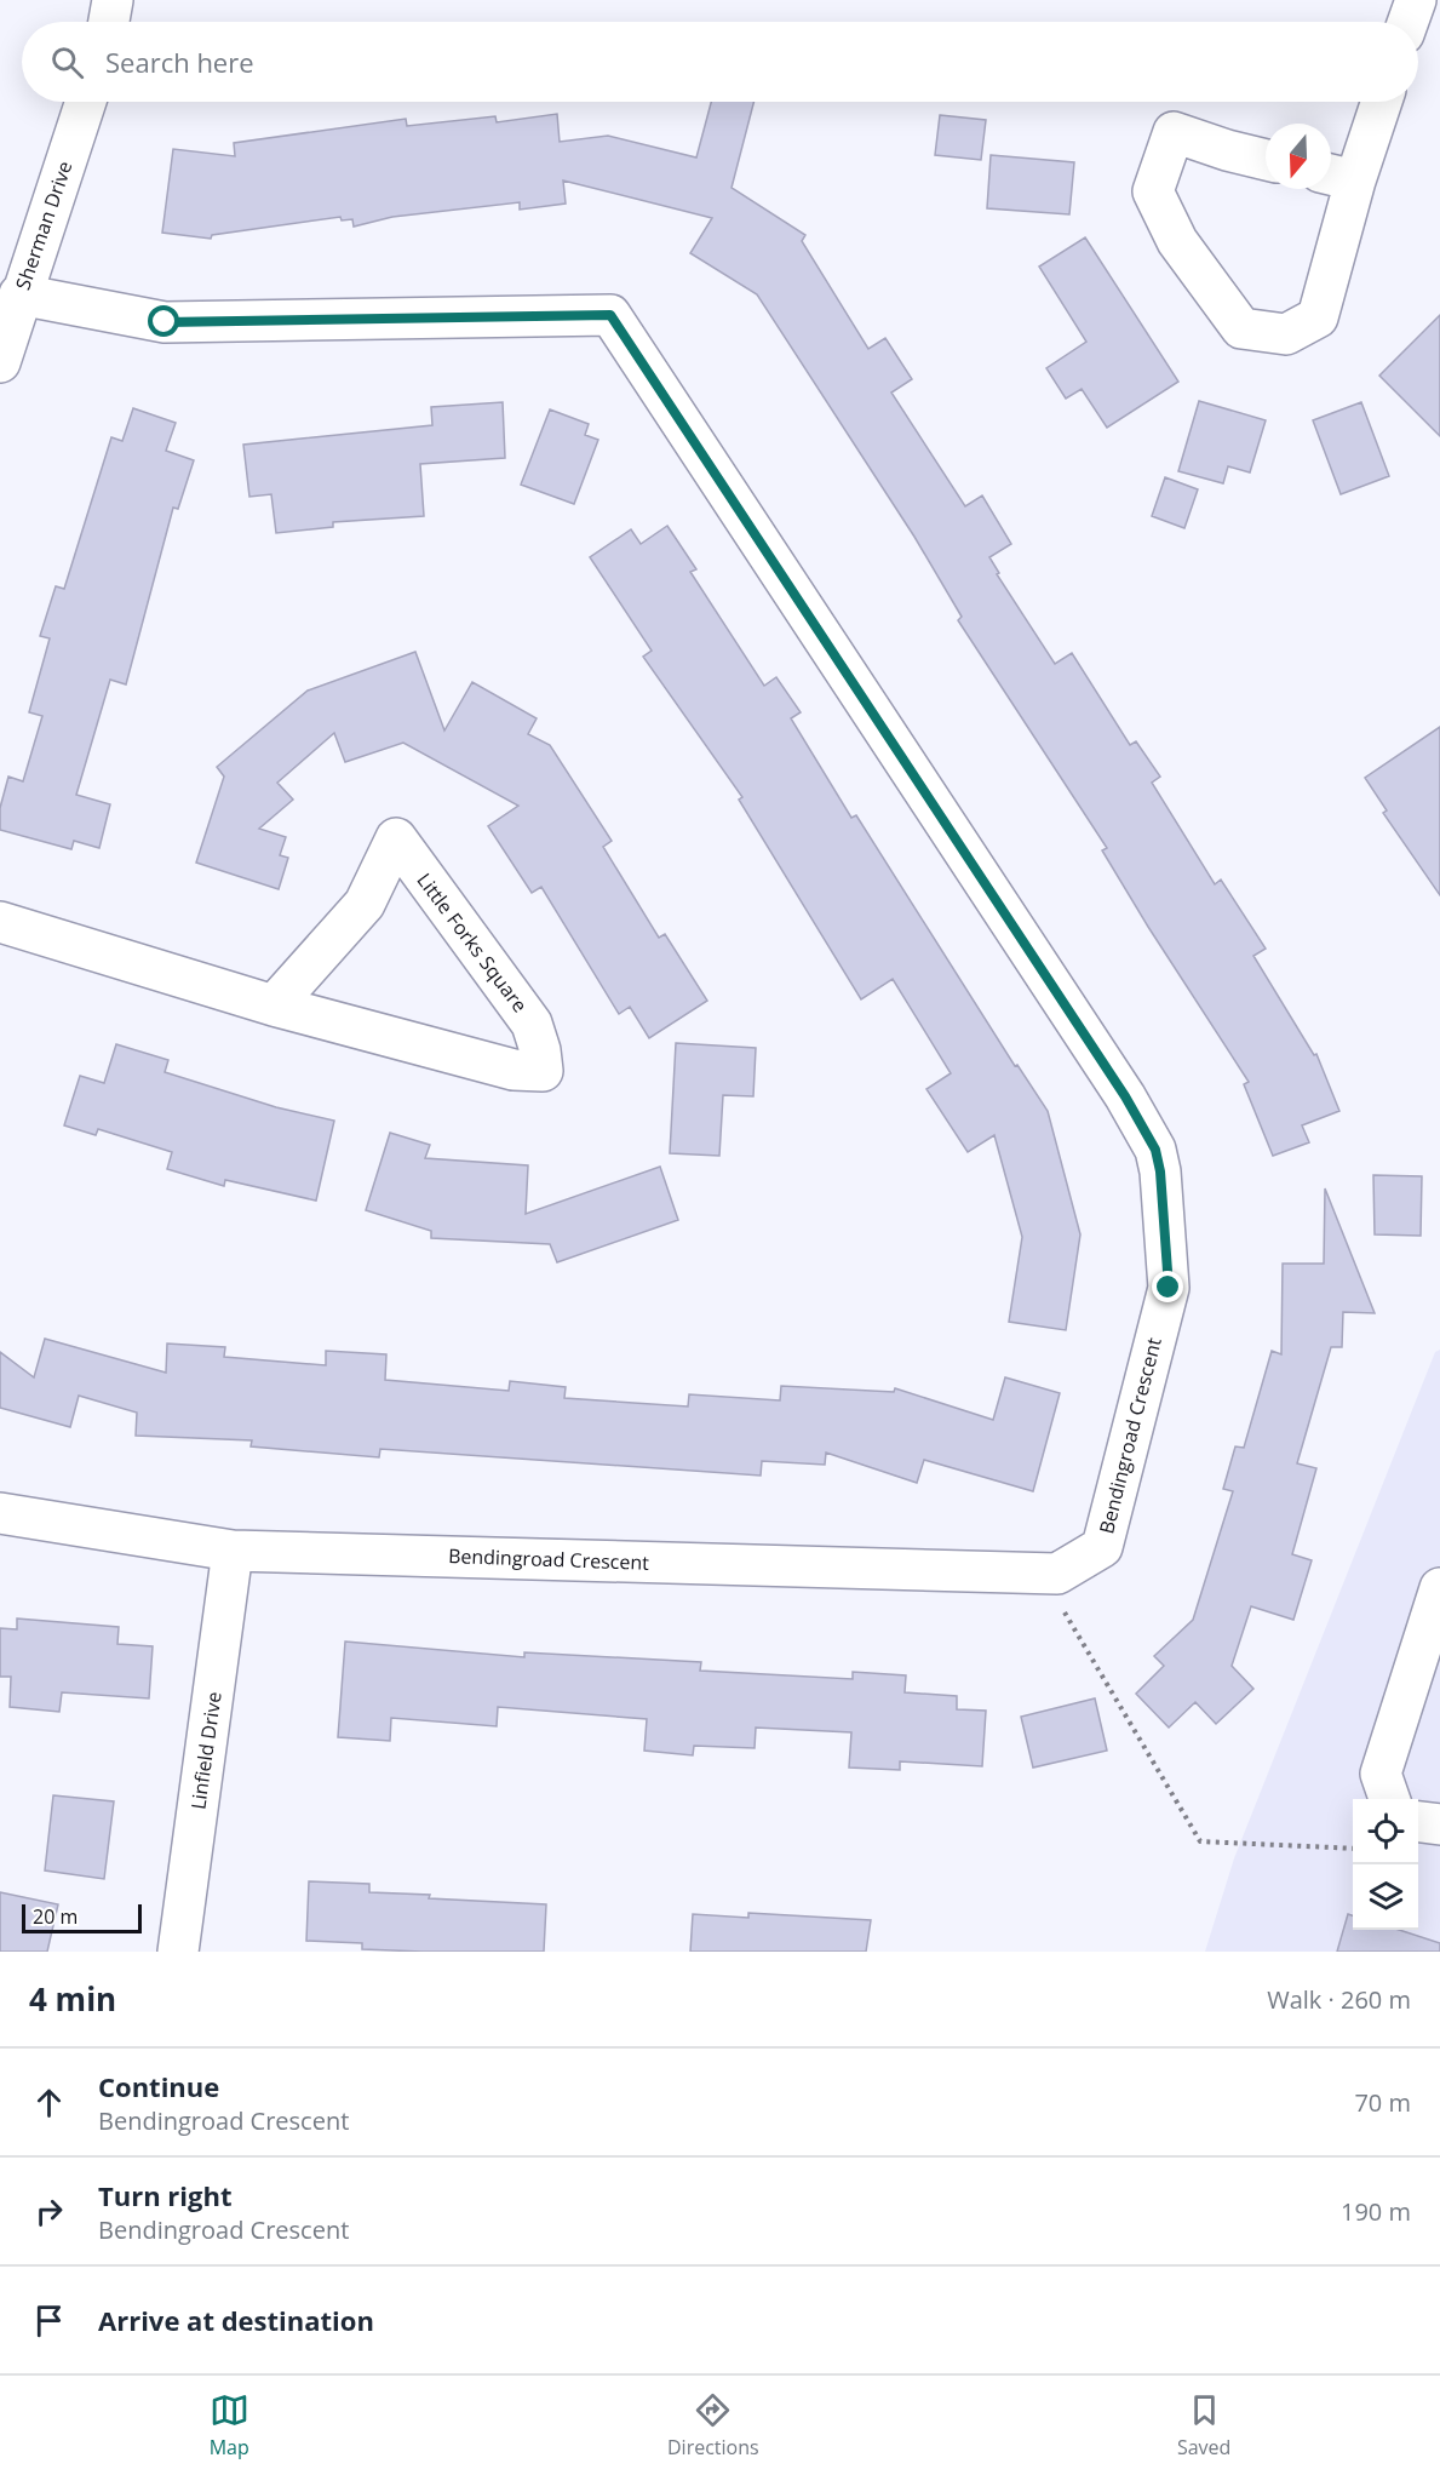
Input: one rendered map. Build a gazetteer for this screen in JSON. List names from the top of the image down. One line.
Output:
{"streets":{"street":["Sherman Drive","Little Forks Square","Bendingroad Crescent","Linfield Drive"]},"crossings":[["Sherman Drive","Bendingroad Crescent"],["Bendingroad Crescent","Linfield Drive"]],"scale_bar":"20 m","north":"bottom","page":{"search":"Search here","scale":"20 m","heading":["4 min","Walk · 260 m"],"list":[["Continue","Bendingroad Crescent","70 m"],["Turn right","Bendingroad Crescent","190 m"],"Arrive at destination"],"nav":["Map","Directions","Saved"]}}
